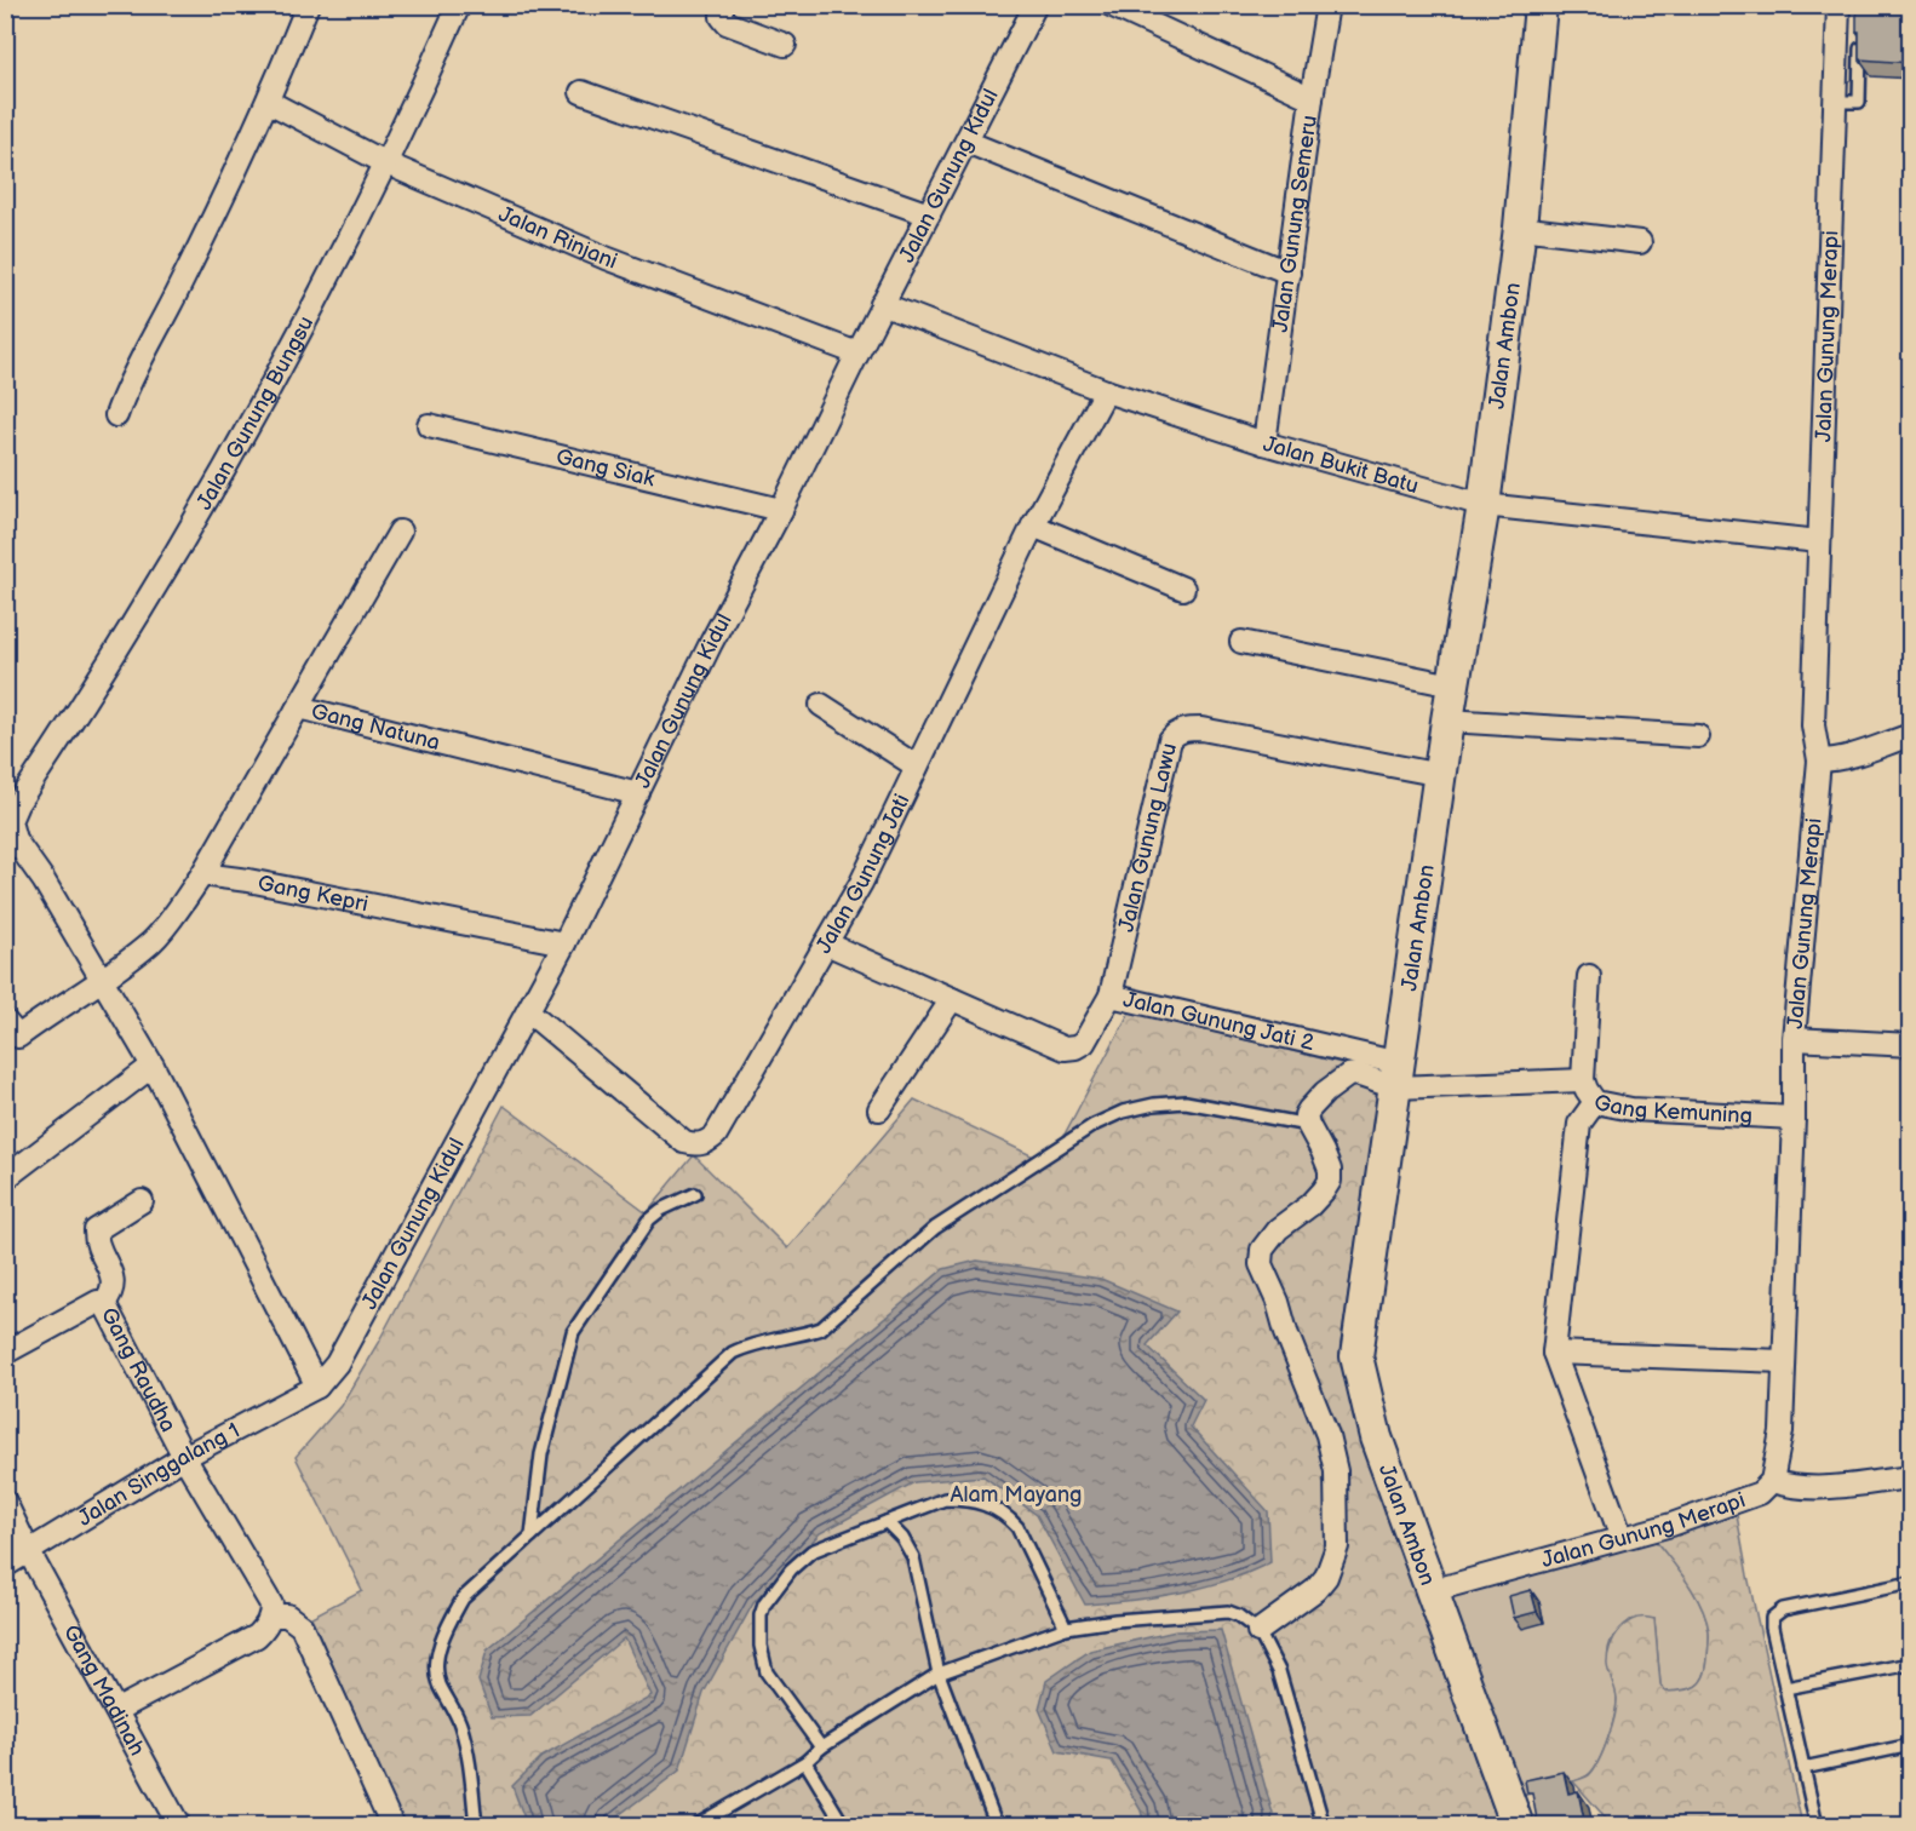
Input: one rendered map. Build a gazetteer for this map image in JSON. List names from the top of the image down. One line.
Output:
{"streets":{"street":["Jalan Gunung Kidul","Jalan Gunung Semeru","Jalan Rinjani","Jalan Gunung Merapi","Jalan Ambon","Jalan Gunung Bungsu","Jalan Bukit Batu","Gang Siak","Gang Natuna","Jalan Gunung Lawu","Jalan Gunung Jati","Gang Kepri","Jalan Gunung Jati 2","Gang Kemuning","Gang Raudha","Jalan Singgalang 1","Gang Madinah"]},"crossings":[["Jalan Gunung Kidul","Jalan Rinjani"],["Jalan Gunung Kidul","Jalan Bukit Batu"],["Jalan Gunung Kidul","Gang Siak"],["Jalan Gunung Kidul","Gang Natuna"],["Jalan Gunung Kidul","Jalan Gunung Jati"],["Jalan Gunung Kidul","Gang Kepri"],["Jalan Gunung Kidul","Jalan Singgalang 1"],["Jalan Gunung Semeru","Jalan Bukit Batu"],["Jalan Rinjani","Jalan Gunung Bungsu"],["Jalan Gunung Merapi","Jalan Ambon"],["Jalan Gunung Merapi","Jalan Bukit Batu"],["Jalan Gunung Merapi","Gang Kemuning"],["Jalan Ambon","Jalan Bukit Batu"],["Jalan Ambon","Jalan Gunung Lawu"],["Jalan Ambon","Jalan Gunung Jati 2"],["Jalan Ambon","Gang Kemuning"],["Jalan Bukit Batu","Jalan Gunung Jati"],["Gang Natuna","Gang Kepri"],["Jalan Gunung Lawu","Jalan Gunung Jati 2"],["Jalan Gunung Jati","Jalan Gunung Jati 2"],["Jalan Gunung Jati 2","Gang Kemuning"],["Gang Raudha","Jalan Singgalang 1"],["Jalan Singgalang 1","Gang Madinah"]],"parks":["Alam Mayang"]}
